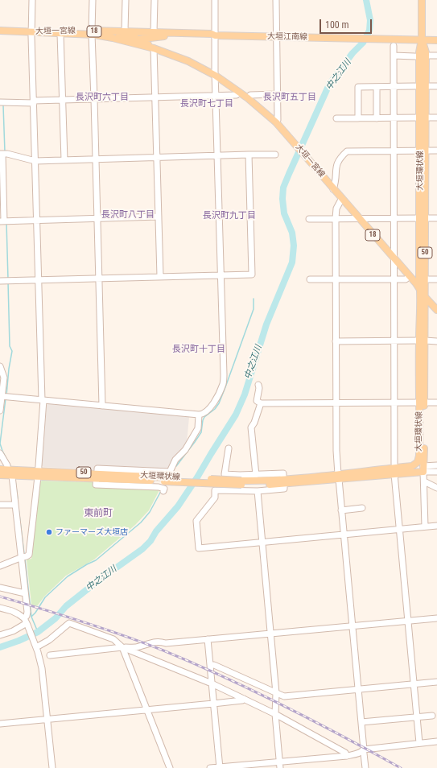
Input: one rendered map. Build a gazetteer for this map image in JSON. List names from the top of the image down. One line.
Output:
{"streets":{"main road":["大垣一宮線","18","大垣江南線","大垣環状線","50"]},"crossings":[["大垣一宮線","大垣江南線"],["大垣一宮線","大垣環状線"],["大垣江南線","大垣環状線"],["大垣環状線","50"]],"districts":["長沢町六丁目","長沢町五丁目","長沢町七丁目","長沢町八丁目","長沢町九丁目","長沢町十丁目","東前町"],"water":["中之江川"],"places":["ファーマーズ大垣店"],"scale_bar":"100 m"}
